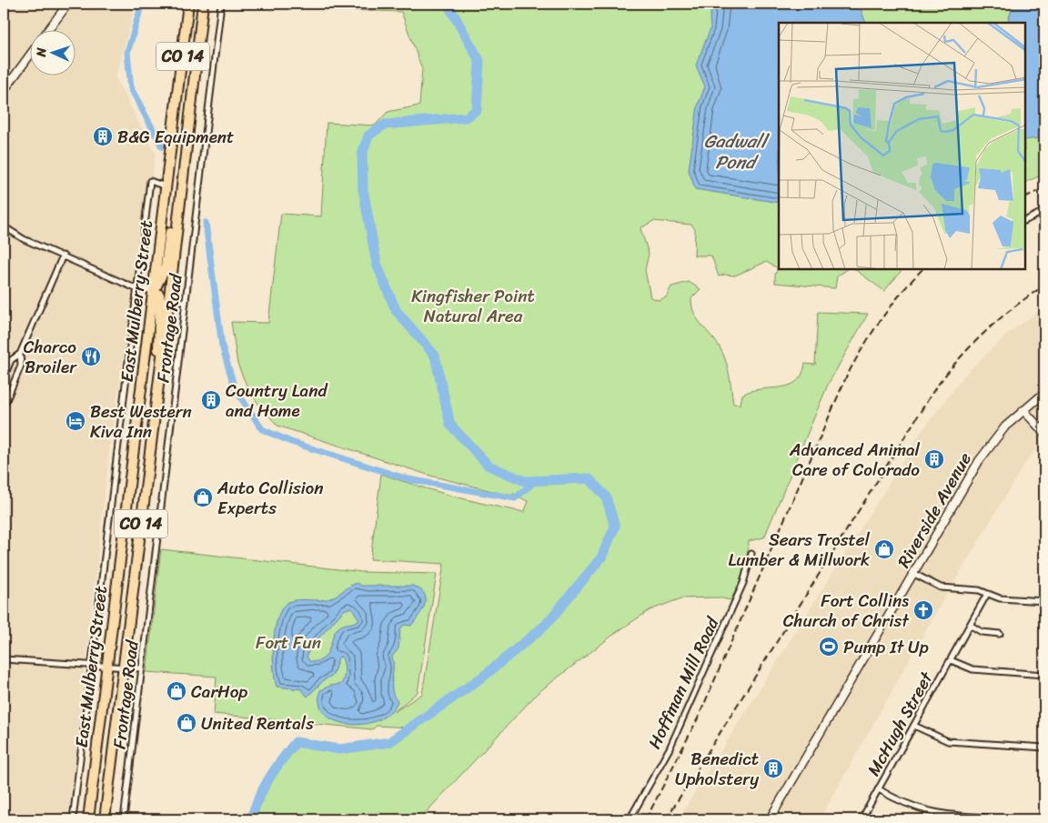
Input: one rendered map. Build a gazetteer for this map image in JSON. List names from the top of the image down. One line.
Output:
{"streets":{"highway":["CO 14","East Mulberry Street"],"main road":["Riverside Avenue"],"street":["Frontage Road","Hoffman Mill Road","McHugh Street"]},"water":["Gadwall Pond"],"parks":["Kingfisher Point Natural Area","Fort Fun"],"places":{"building":["B&G Equipment","Country Land and Home","Advanced Animal Care of Colorado","Benedict Upholstery"],"restaurant":["Charco Broiler"],"hotel":["Best Western Kiva Inn"],"shop":["Auto Collision Experts","Sears Trostel Lumber & Millwork","CarHop","United Rentals"],"church":["Fort Collins Church of Christ"],"sports":["Pump It Up"]},"north":"left"}
